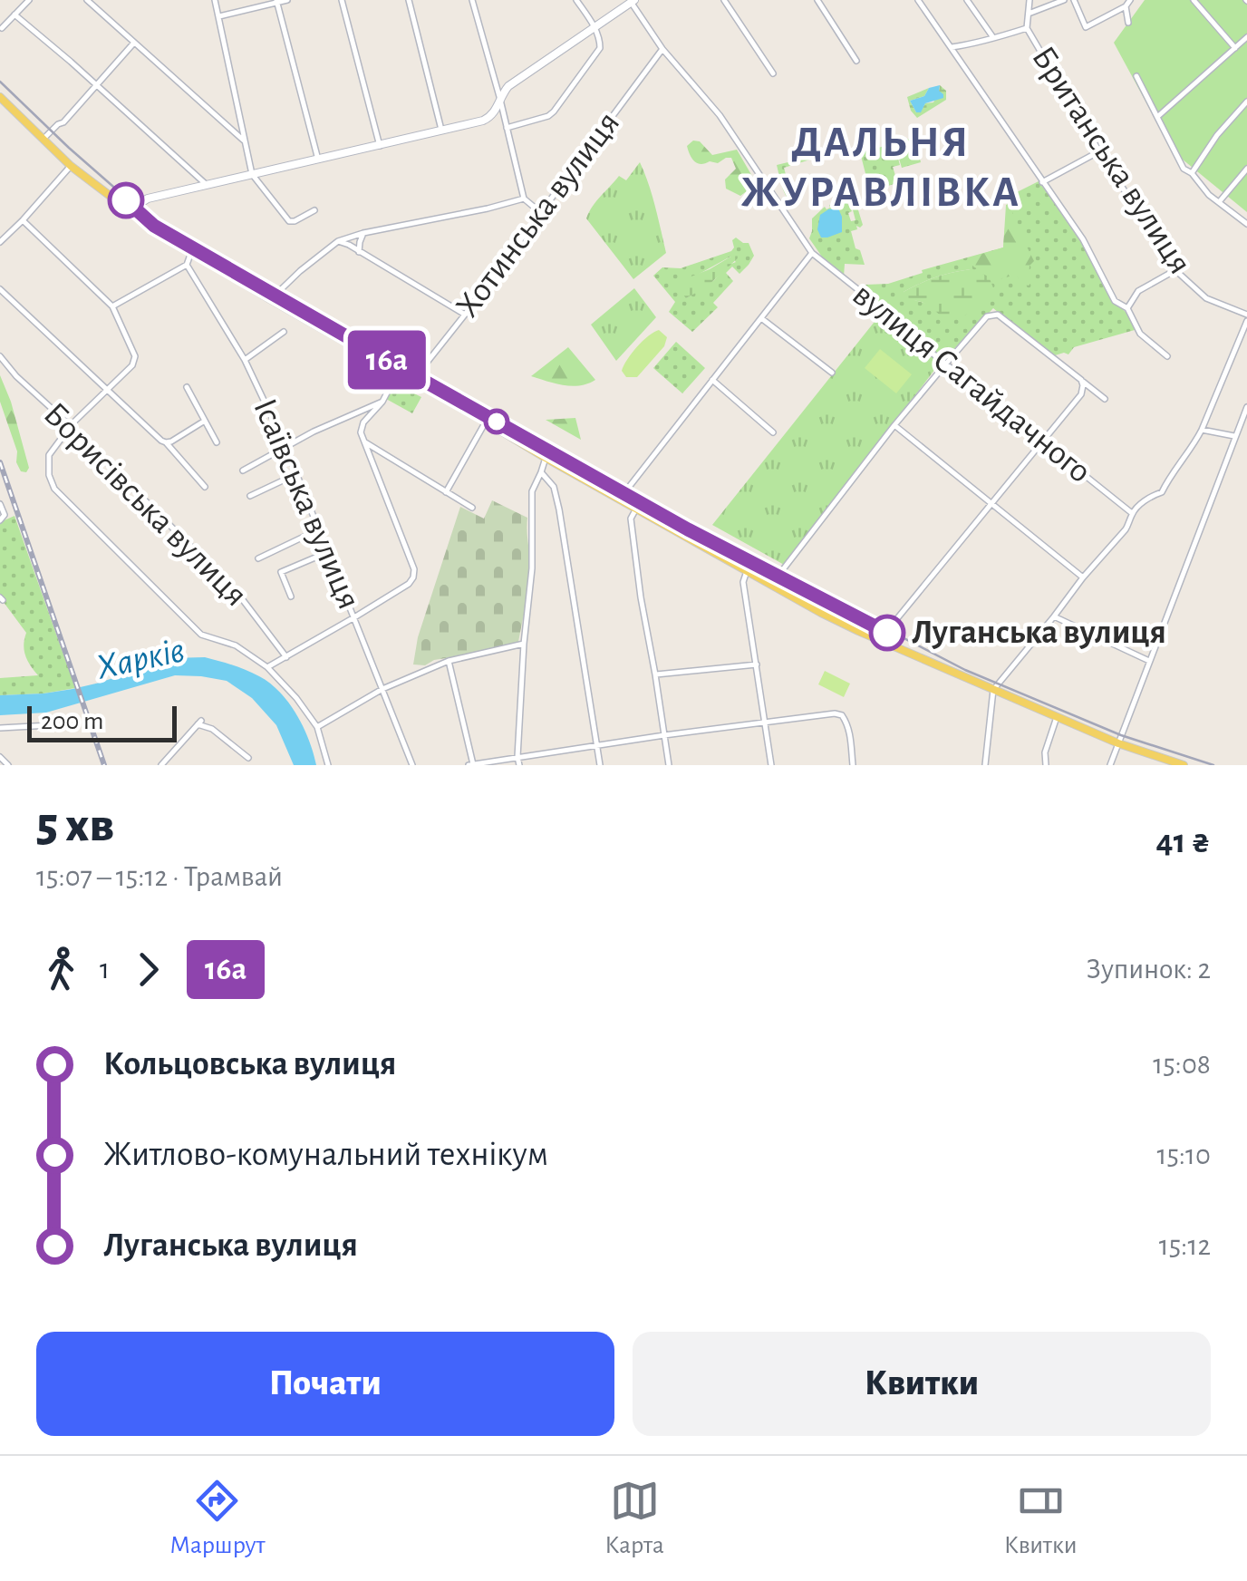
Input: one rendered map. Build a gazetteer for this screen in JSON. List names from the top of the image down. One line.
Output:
{"streets":{"street":["Британська вулиця","Хотинська вулиця","вулиця Сагайдачного","Ісаївська вулиця","Борисівська вулиця"]},"crossings":[["Британська вулиця","вулиця Сагайдачного"],["Хотинська вулиця","вулиця Сагайдачного"]],"districts":["ДАЛЬНЯ ЖУРАВЛІВКА"],"water":["Харків"],"places":["Луганська вулиця"],"lines":["tram line 16a"],"scale_bar":"200 m","page":{"on_map":"16a","scale":"200 m","heading":["5 хв","15:07 – 15:12 · Трамвай","41 ₴"],"legs":["1","16a","Зупинок: 2"],"list":[{"name":"Кольцовська вулиця","value":"15:08"},{"name":"Житлово-комунальний технікум","value":"15:10"},{"name":"Луганська вулиця","value":"15:12"}],"buttons":["Почати","Квитки"],"tabs":["Маршрут","Карта","Квитки"]}}
